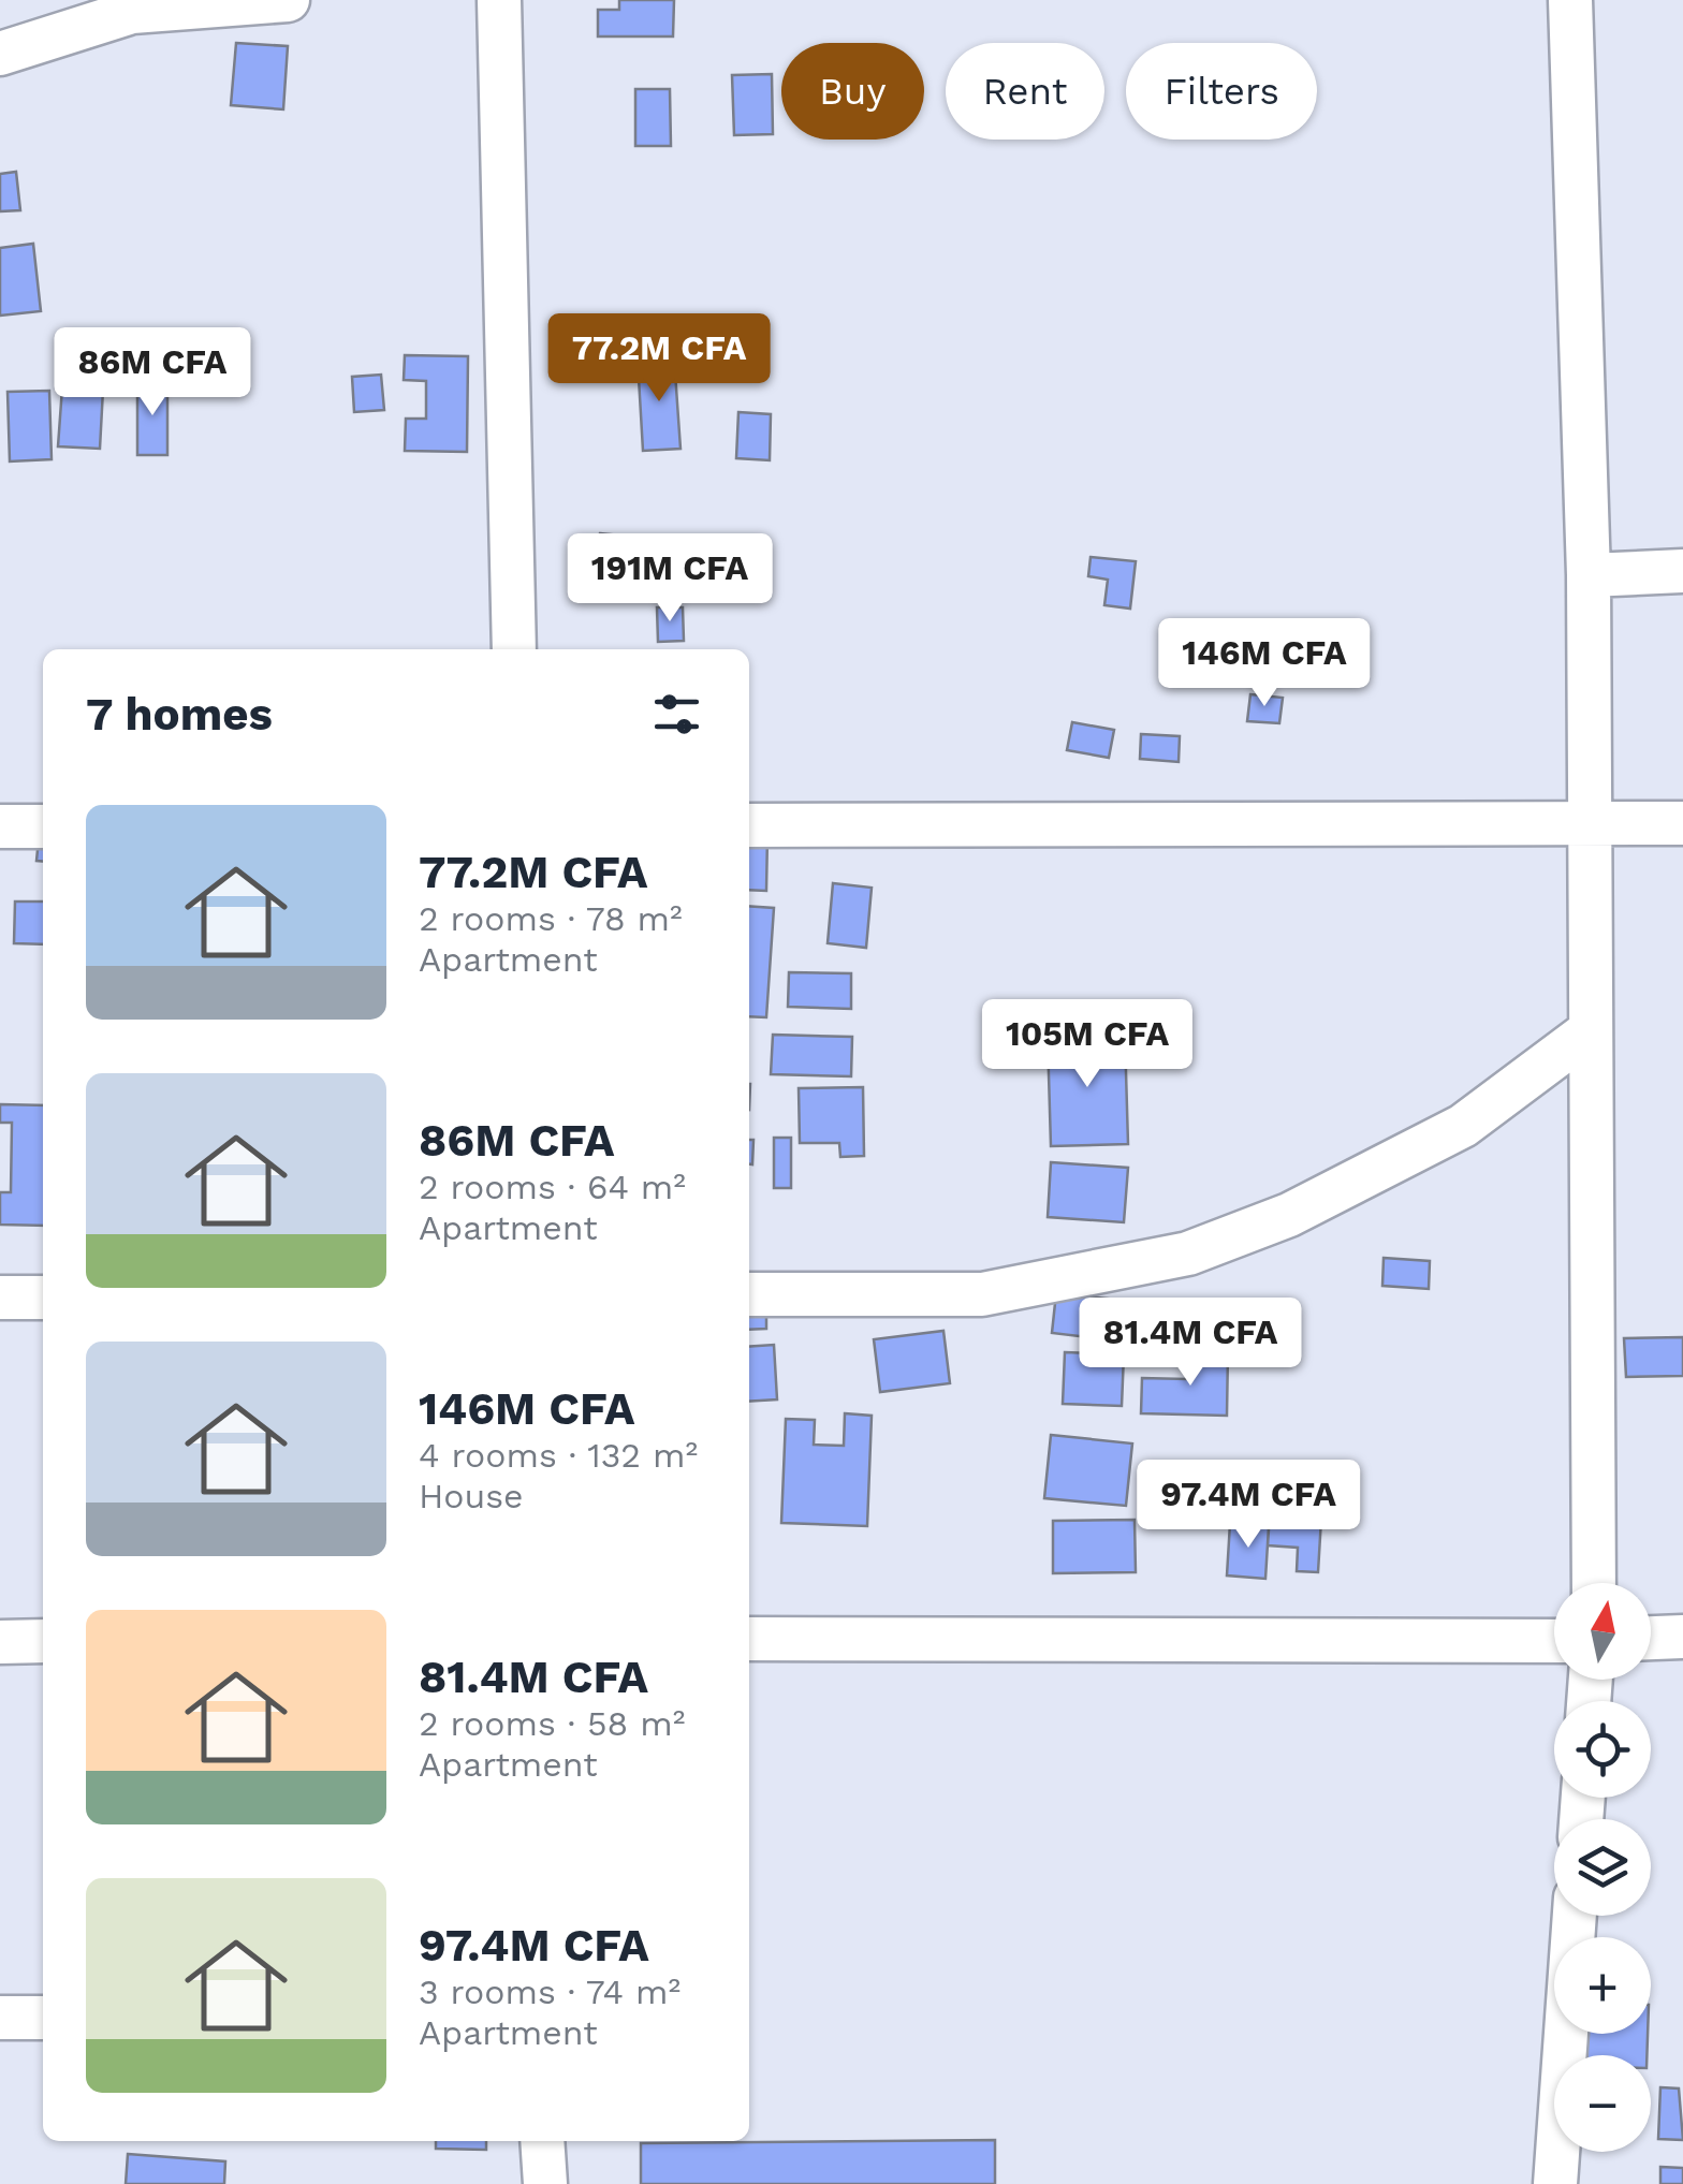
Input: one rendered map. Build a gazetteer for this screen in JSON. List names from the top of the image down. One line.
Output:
{"north":"top","page":{"chip":["Buy","Rent","Filters"],"price":["77.2M CFA","86M CFA","191M CFA","146M CFA","105M CFA","81.4M CFA","97.4M CFA"],"heading":"7 homes","list":[{"name":"77.2M CFA","note":"2 rooms · 78 m² · Apartment"},{"name":"86M CFA","note":"2 rooms · 64 m² · Apartment"},{"name":"146M CFA","note":"4 rooms · 132 m² · House"},{"name":"81.4M CFA","note":"2 rooms · 58 m² · Apartment"},{"name":"97.4M CFA","note":"3 rooms · 74 m² · Apartment"}],"map_buttons":["+","−"]}}
